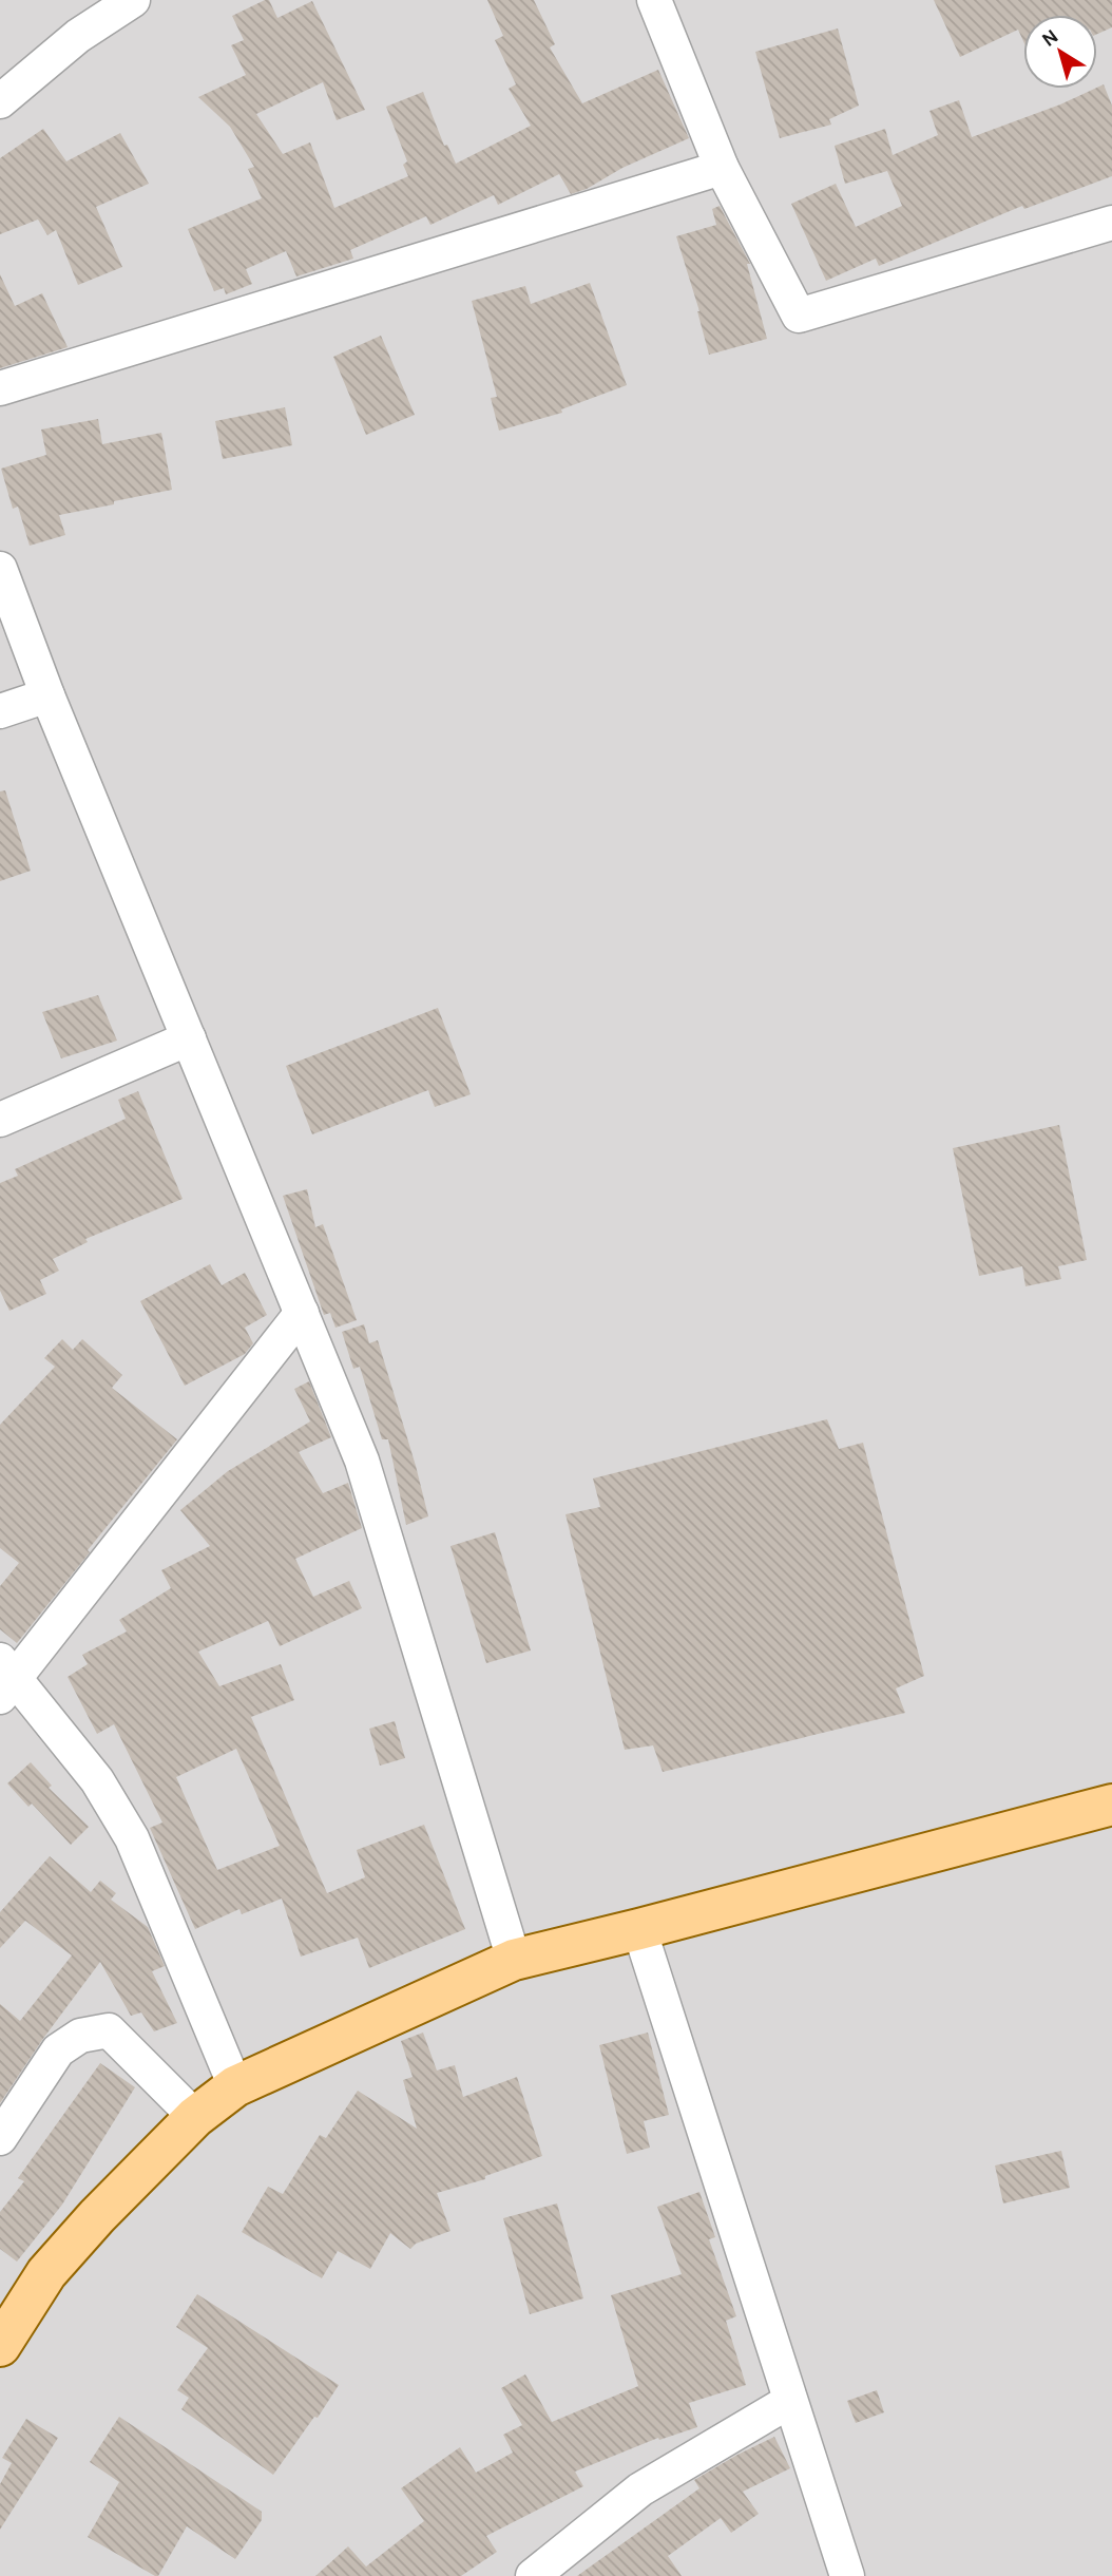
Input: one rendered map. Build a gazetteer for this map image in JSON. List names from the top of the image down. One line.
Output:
{"north":"top left"}
